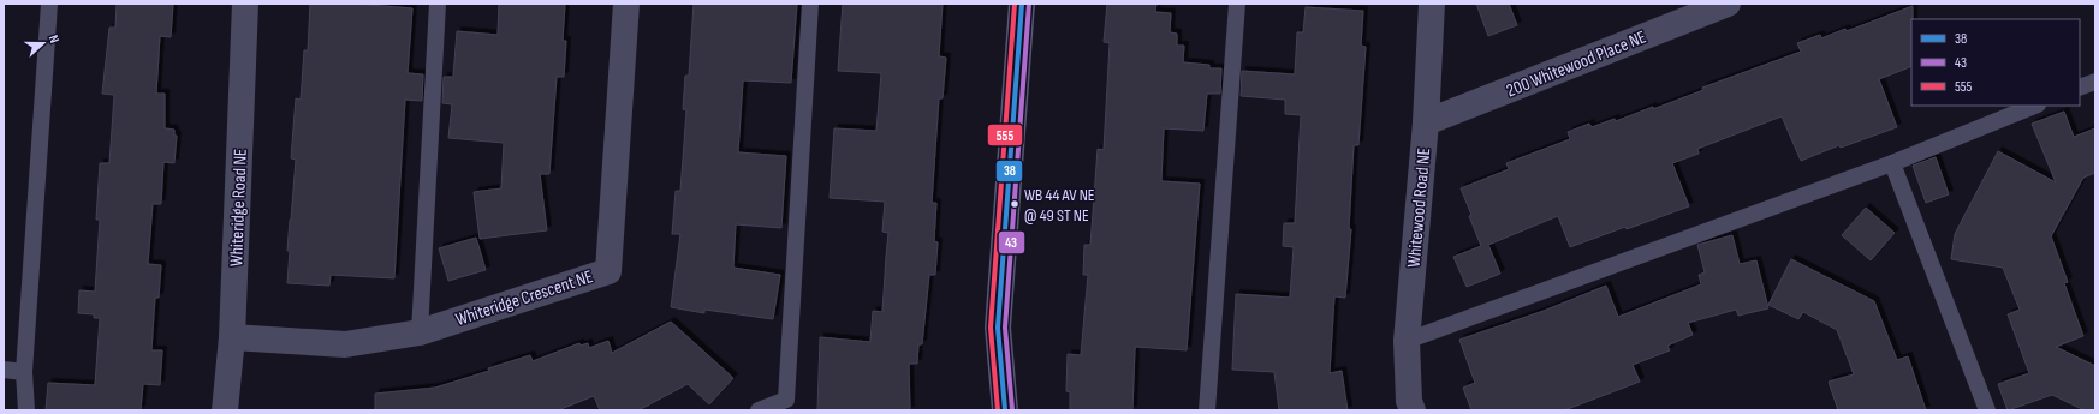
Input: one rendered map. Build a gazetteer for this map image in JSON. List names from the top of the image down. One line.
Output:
{"streets":{"street":["200 Whitewood Place NE","Whiteridge Road NE","Whitewood Road NE","Whiteridge Crescent NE"]},"crossings":[["200 Whitewood Place NE","Whitewood Road NE"],["Whiteridge Road NE","Whiteridge Crescent NE"]],"places":["WB 44 AV NE @ 49 ST NE"],"lines":["transit line 38","transit line 43","transit line 555"],"legend":["38","43","555"],"north":"right"}
